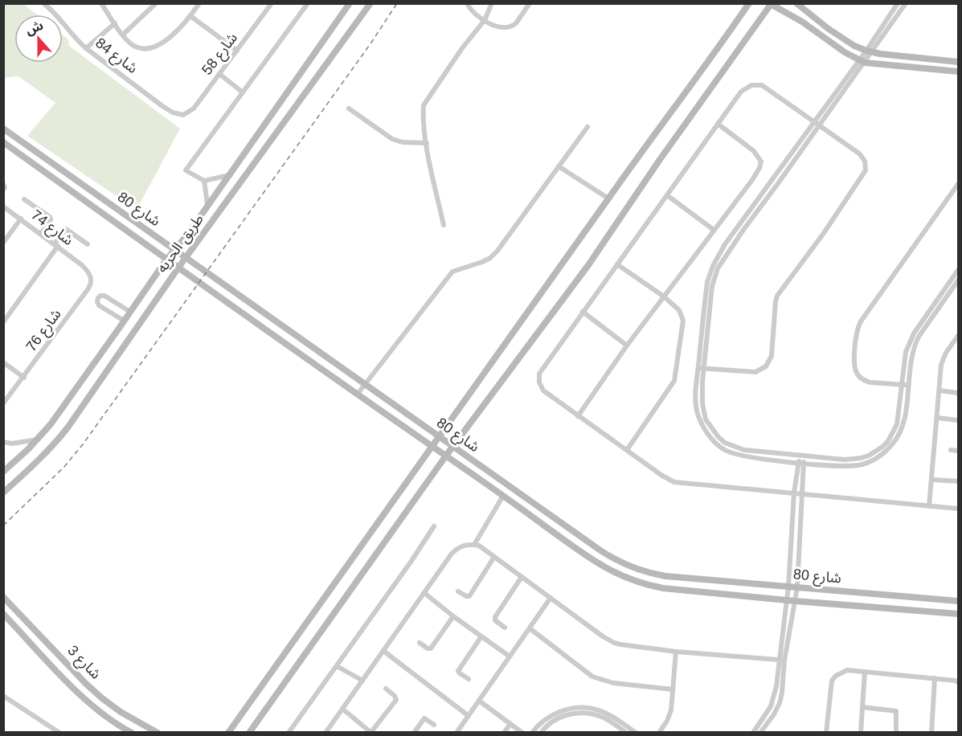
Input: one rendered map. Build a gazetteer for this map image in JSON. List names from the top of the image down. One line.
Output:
{"streets":{"street":["شارع 58","شارع 84","شارع 80","شارع 74","طريق الحريه","شارع 76","شارع 3"]},"crossings":[["شارع 58","شارع 84"],["شارع 80","طريق الحريه"],["شارع 74","شارع 76"]],"north":"top"}
